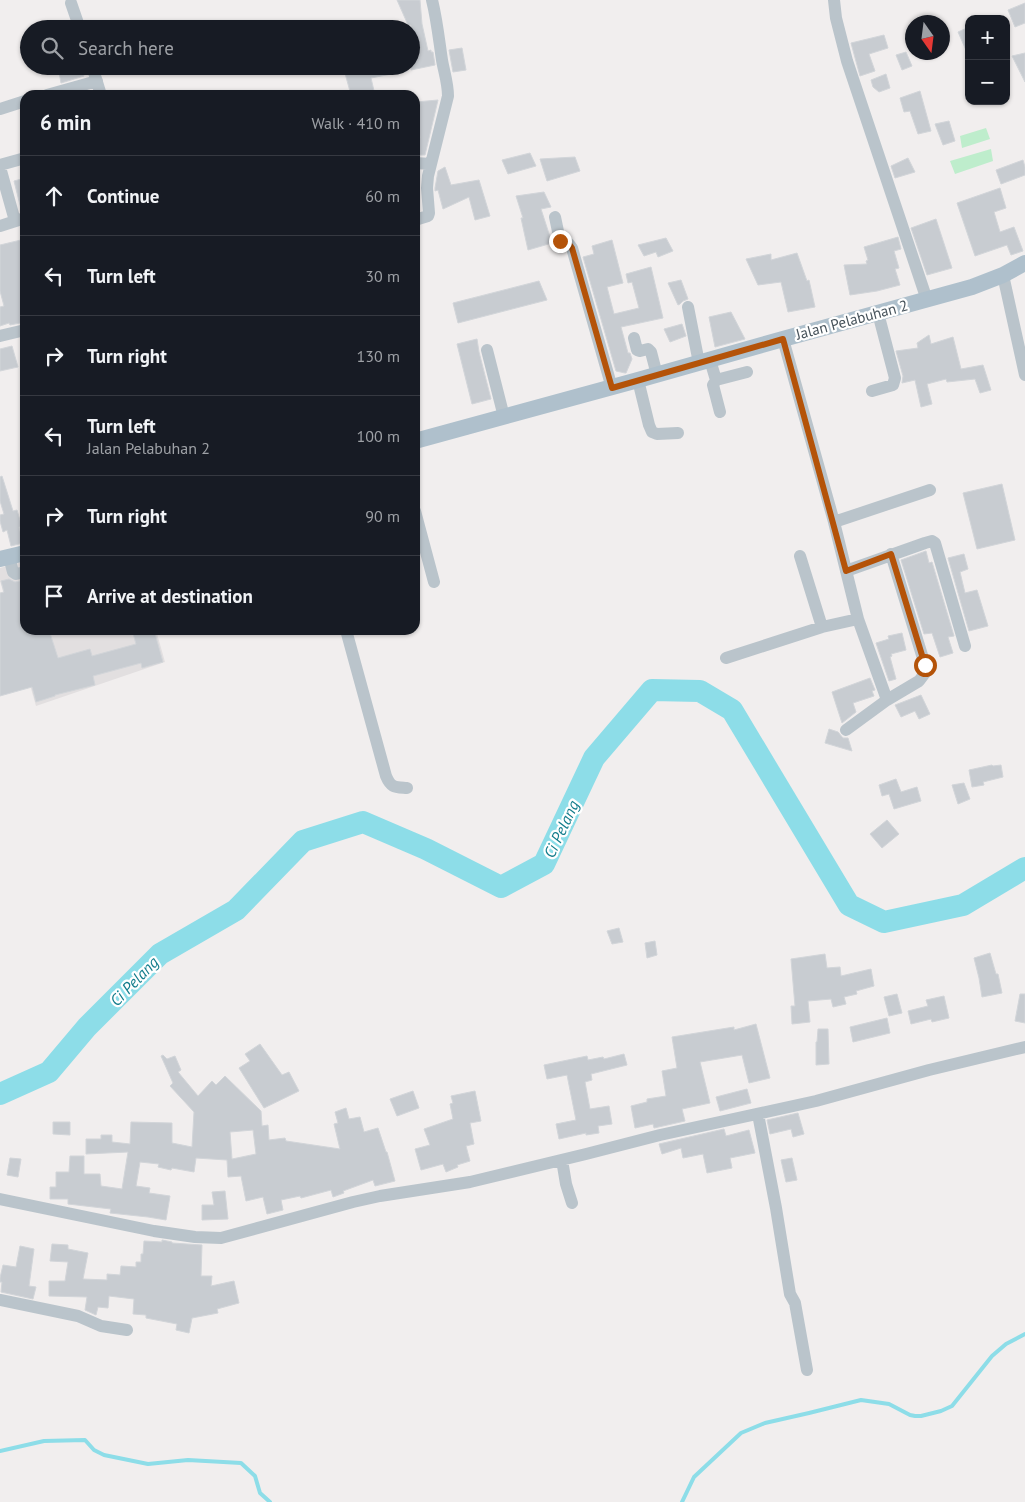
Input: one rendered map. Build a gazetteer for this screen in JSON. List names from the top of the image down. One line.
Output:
{"streets":{"main road":["Jalan Pelabuhan 2"]},"water":["Ci Pelang"],"north":"bottom","page":{"map_buttons":["+","−"],"search":"Search here","heading":["6 min","Walk · 410 m"],"list":[["Continue","60 m"],["Turn left","30 m"],["Turn right","130 m"],["Turn left","Jalan Pelabuhan 2","100 m"],["Turn right","90 m"],"Arrive at destination"]}}
